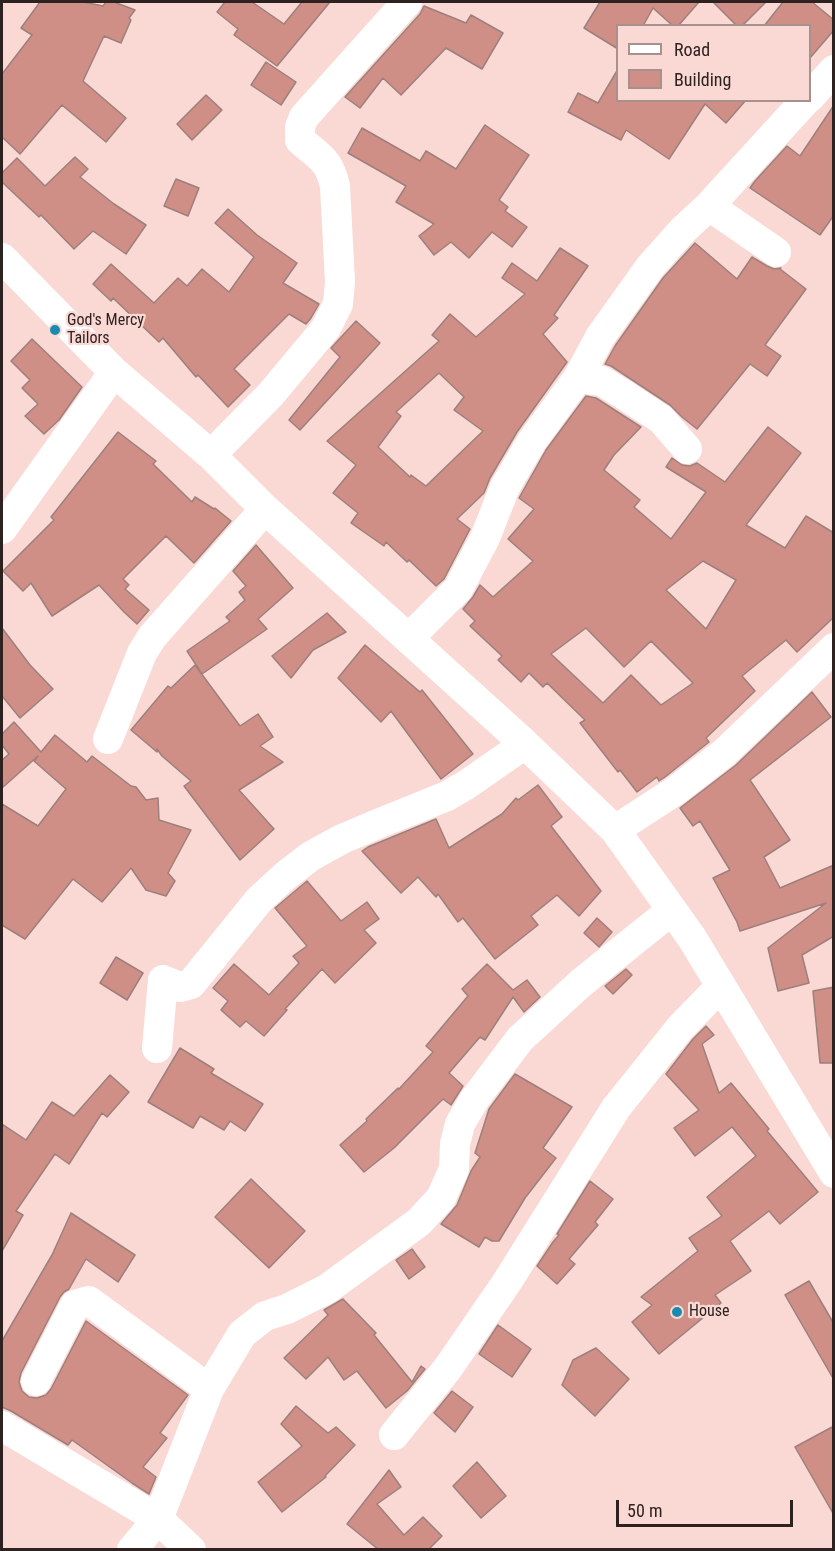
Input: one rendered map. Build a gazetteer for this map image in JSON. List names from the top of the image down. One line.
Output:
{"places":["God's Mercy Tailors","House"],"legend":["Road","Building"],"scale_bar":"50 m"}
